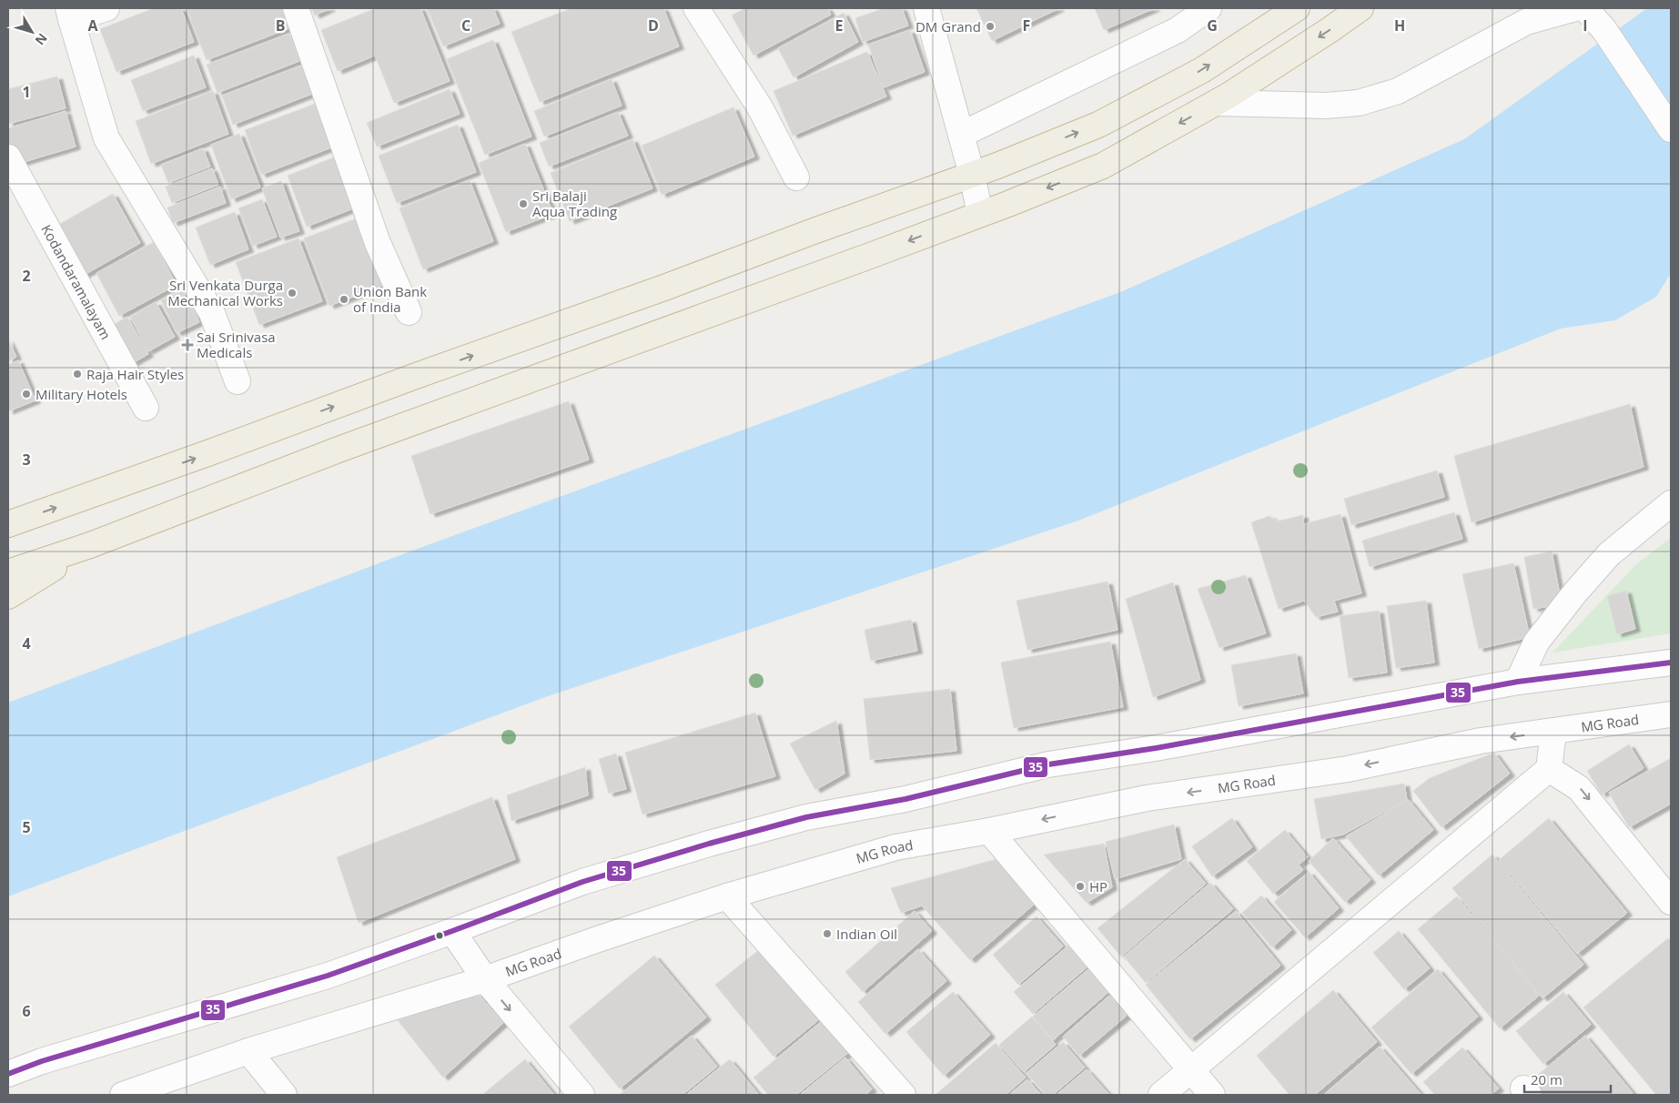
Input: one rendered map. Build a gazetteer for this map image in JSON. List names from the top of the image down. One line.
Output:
{"streets":{"street":["Kodandaramalayam","MG Road"]},"places":{"other":["DM Grand","Sri Balaji Aqua Trading","Sri Venkata Durga Mechanical Works","Union Bank of India","Raja Hair Styles","Military Hotels","HP","Indian Oil"],"health":["Sai Srinivasa Medicals"]},"lines":["transit line 35"],"scale_bar":"20 m","north":"bottom right","grid":{"columns":["A","B","C","D","E","F","G","H","I"],"rows":["1","2","3","4","5","6"]}}
